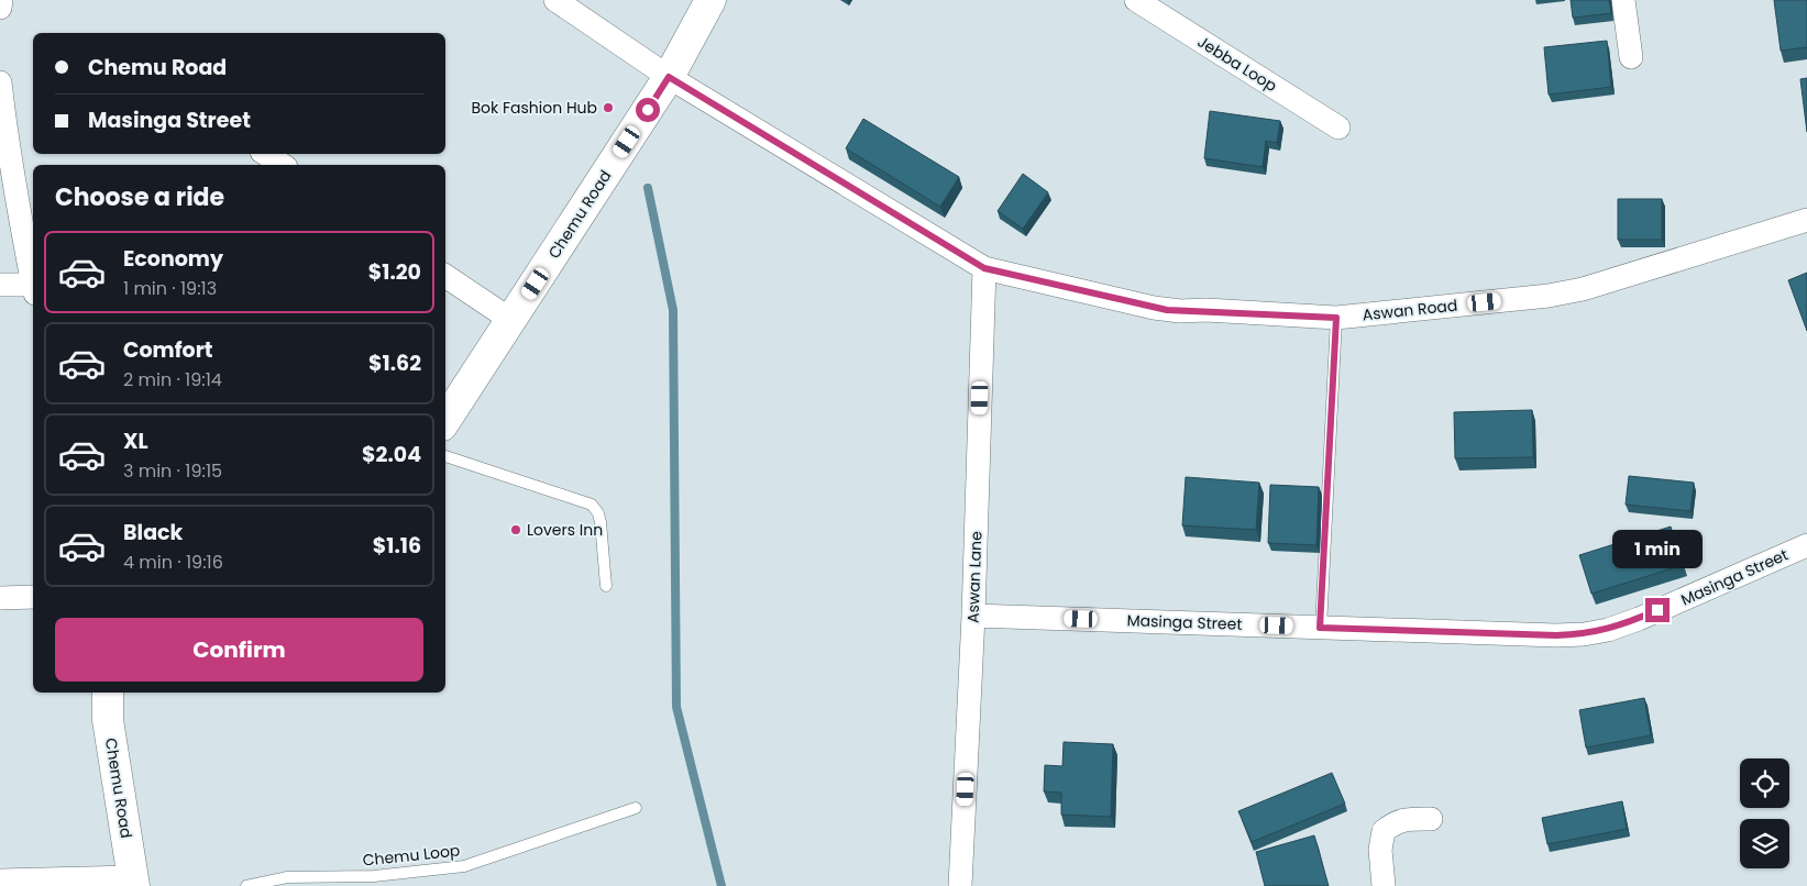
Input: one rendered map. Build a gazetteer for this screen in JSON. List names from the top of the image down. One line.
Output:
{"streets":{"street":["Jebba Loop","Chemu Road","Aswan Road","Aswan Lane","Masinga Street"],"lane":["Chemu Loop"]},"crossings":[["Chemu Road","Aswan Road"],["Aswan Road","Aswan Lane"],["Aswan Lane","Masinga Street"]],"places":["Bok Fashion Hub","Lovers Inn"],"page":{"banner":["Chemu Road","Masinga Street"],"heading":"Choose a ride","list":[{"name":"Economy","note":"1 min · 19:13","value":"$1.20"},{"name":"Comfort","note":"2 min · 19:14","value":"$1.62"},{"name":"XL","note":"3 min · 19:15","value":"$2.04"},{"name":"Black","note":"4 min · 19:16","value":"$1.16"}],"bubble":"1 min","buttons":"Confirm"}}
